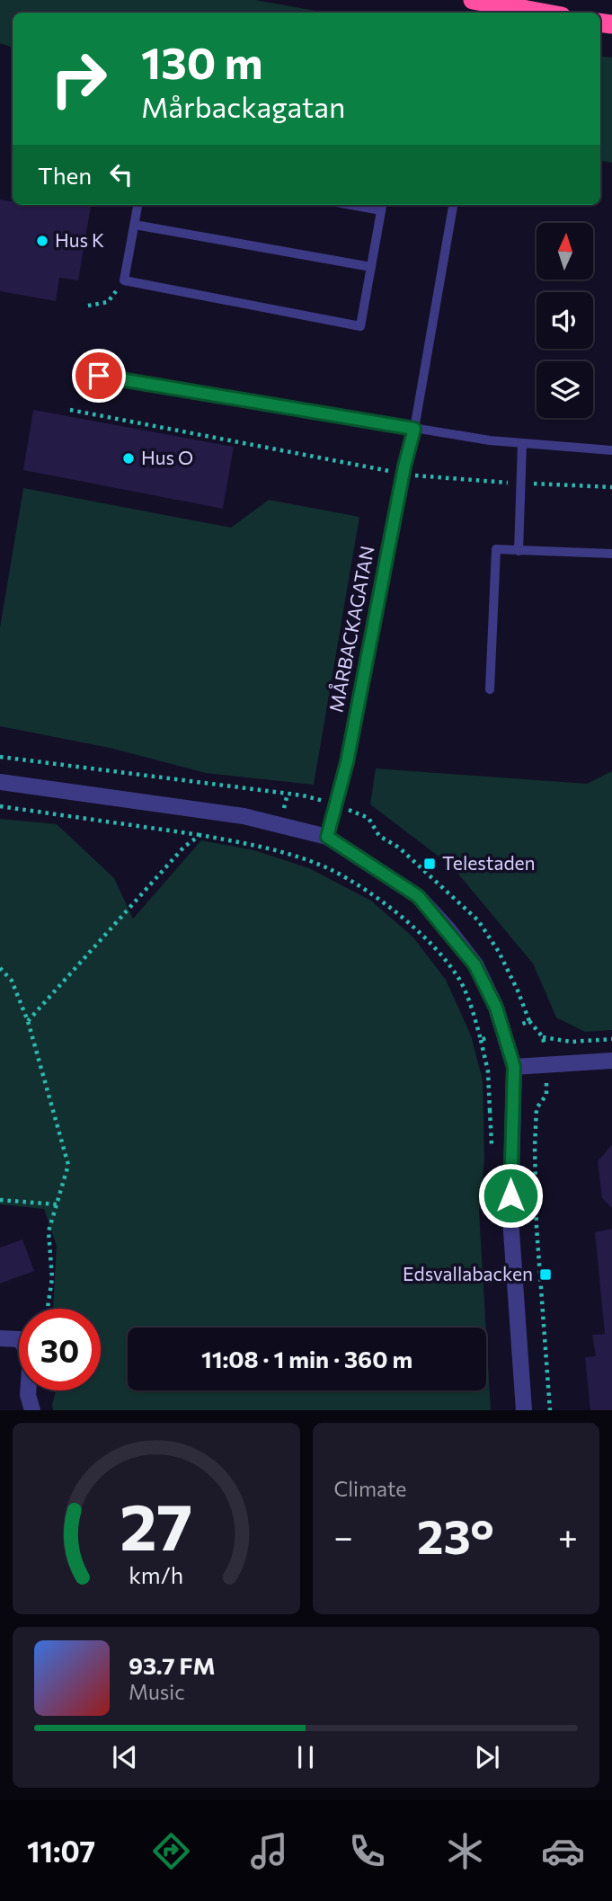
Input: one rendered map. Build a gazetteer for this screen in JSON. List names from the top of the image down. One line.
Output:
{"streets":{"lane":["MÅRBACKAGATAN"]},"places":{"other":["Hus K","Hus O"],"transit":["Telestaden","Edsvallabacken"]},"north":"top","page":{"turn":["130 m","Mårbackagatan"],"then":"Then","limit":"30","trip":"11:08 · 1 min · 360 m","tile":"Climate","heat":["−","23°","+"],"song":["93.7 FM","Music"],"tabs":"11:07","gauge":["27","km/h"]}}
